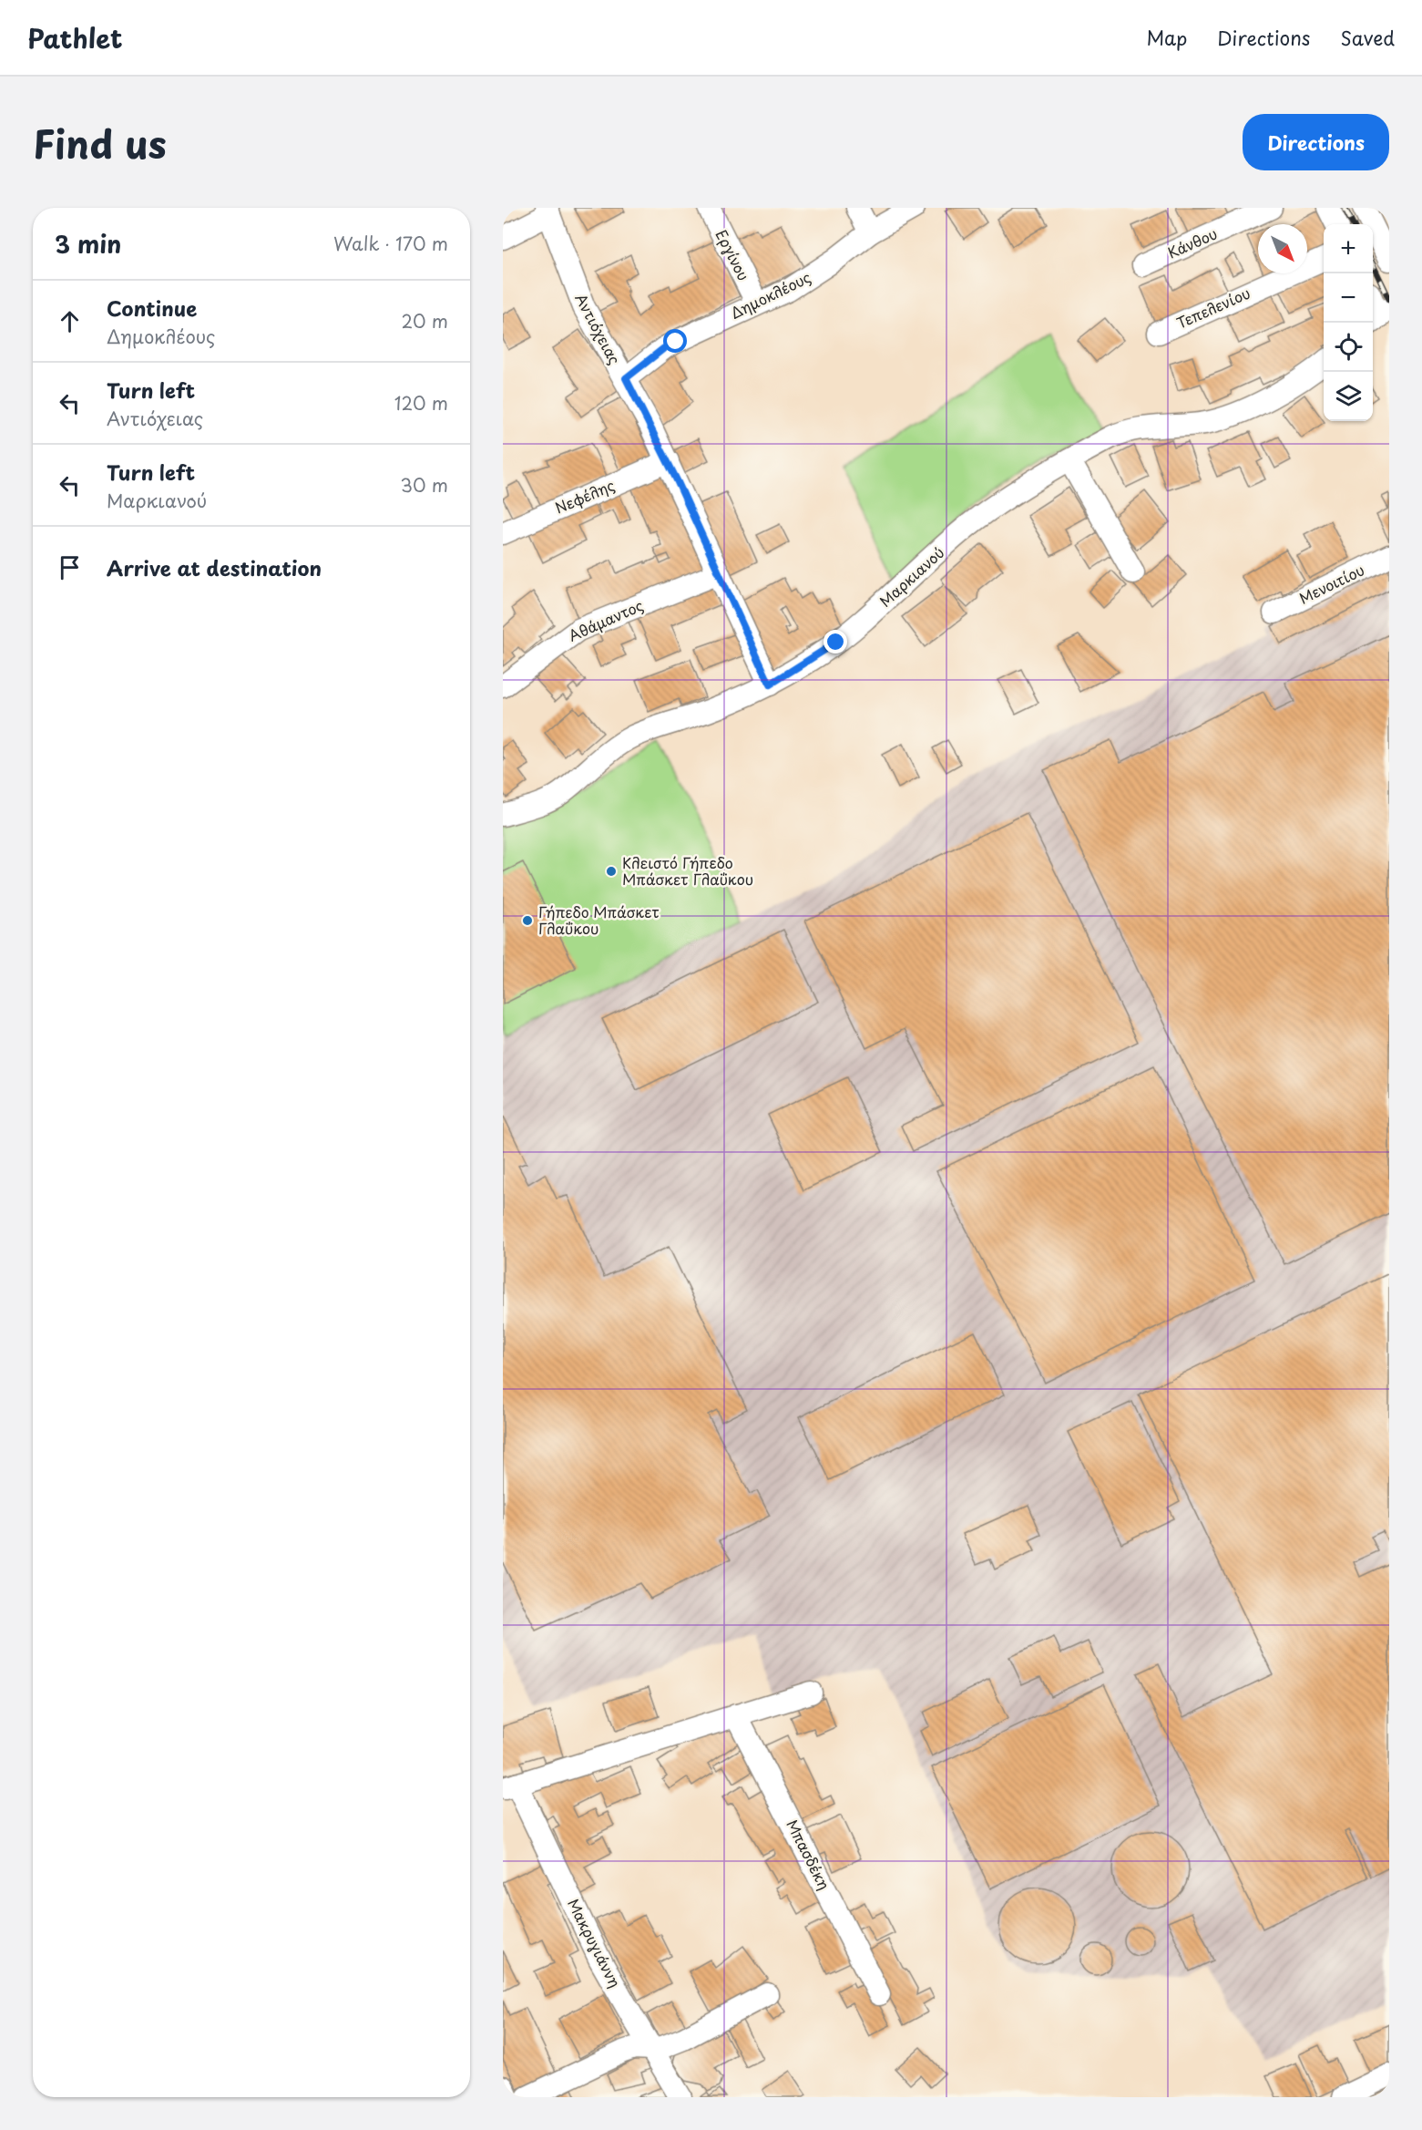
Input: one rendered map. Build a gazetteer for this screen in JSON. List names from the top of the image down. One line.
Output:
{"streets":{"street":["Κάνθου","Εργίνου","Δημοκλέους","Τεπελενίου","Αντιόχειας","Νεφέλης","Μαρκιανού","Μενοιτίου","Αθάμαντος","Μπασδέκη","Μακρυγιάννη"]},"crossings":[["Εργίνου","Δημοκλέους"],["Δημοκλέους","Αντιόχειας"],["Αντιόχειας","Νεφέλης"],["Αντιόχειας","Μαρκιανού"],["Αντιόχειας","Αθάμαντος"]],"places":["Κλειστό Γήπεδο Μπάσκετ Γλαΰκου","Γήπεδο Μπάσκετ Γλαΰκου"],"north":"bottom right","page":{"header":"Pathlet","nav":["Map","Directions","Saved"],"title":"Find us","buttons":"Directions","heading":["3 min","Walk · 170 m"],"map_buttons":["+","−"],"list":[["Continue","Δημοκλέους","20 m"],["Turn left","Αντιόχειας","120 m"],["Turn left","Μαρκιανού","30 m"],"Arrive at destination"]}}
